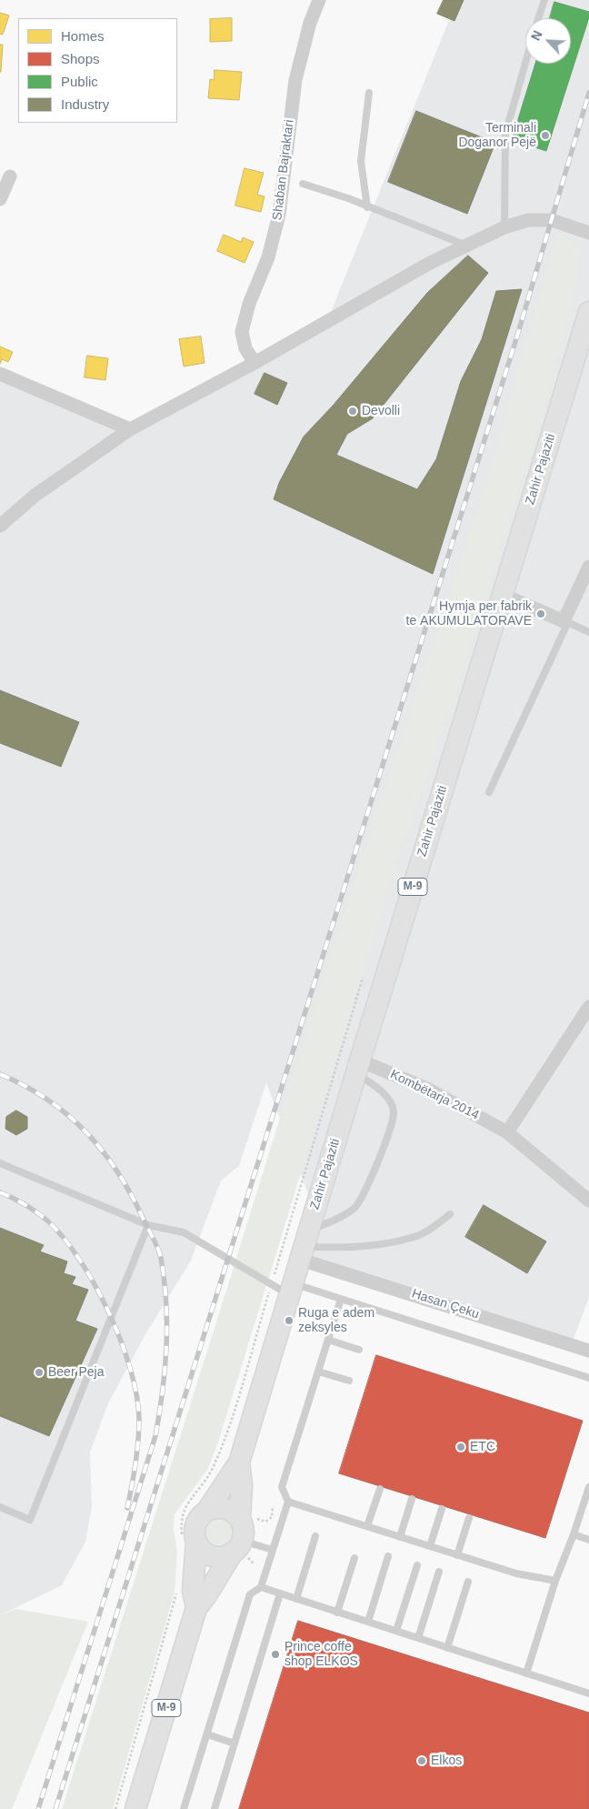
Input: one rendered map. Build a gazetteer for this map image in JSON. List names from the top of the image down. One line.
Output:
{"streets":{"main road":["Zahir Pajaziti","M-9"],"street":["Shaban Bajraktari","Kombëtarja 2014","Hasan Çeku"]},"crossings":[["Zahir Pajaziti","M-9"],["Zahir Pajaziti","Kombëtarja 2014"],["Zahir Pajaziti","Hasan Çeku"]],"places":["Terminali Doganor Pejë","Devolli","Hymja per fabrik te AKUMULATORAVE","Ruga e adem zeksyles","Beer Peja","ETC","Prince coffe shop ELKOS","Elkos"],"legend":["Homes","Shops","Public","Industry"],"north":"top left"}
